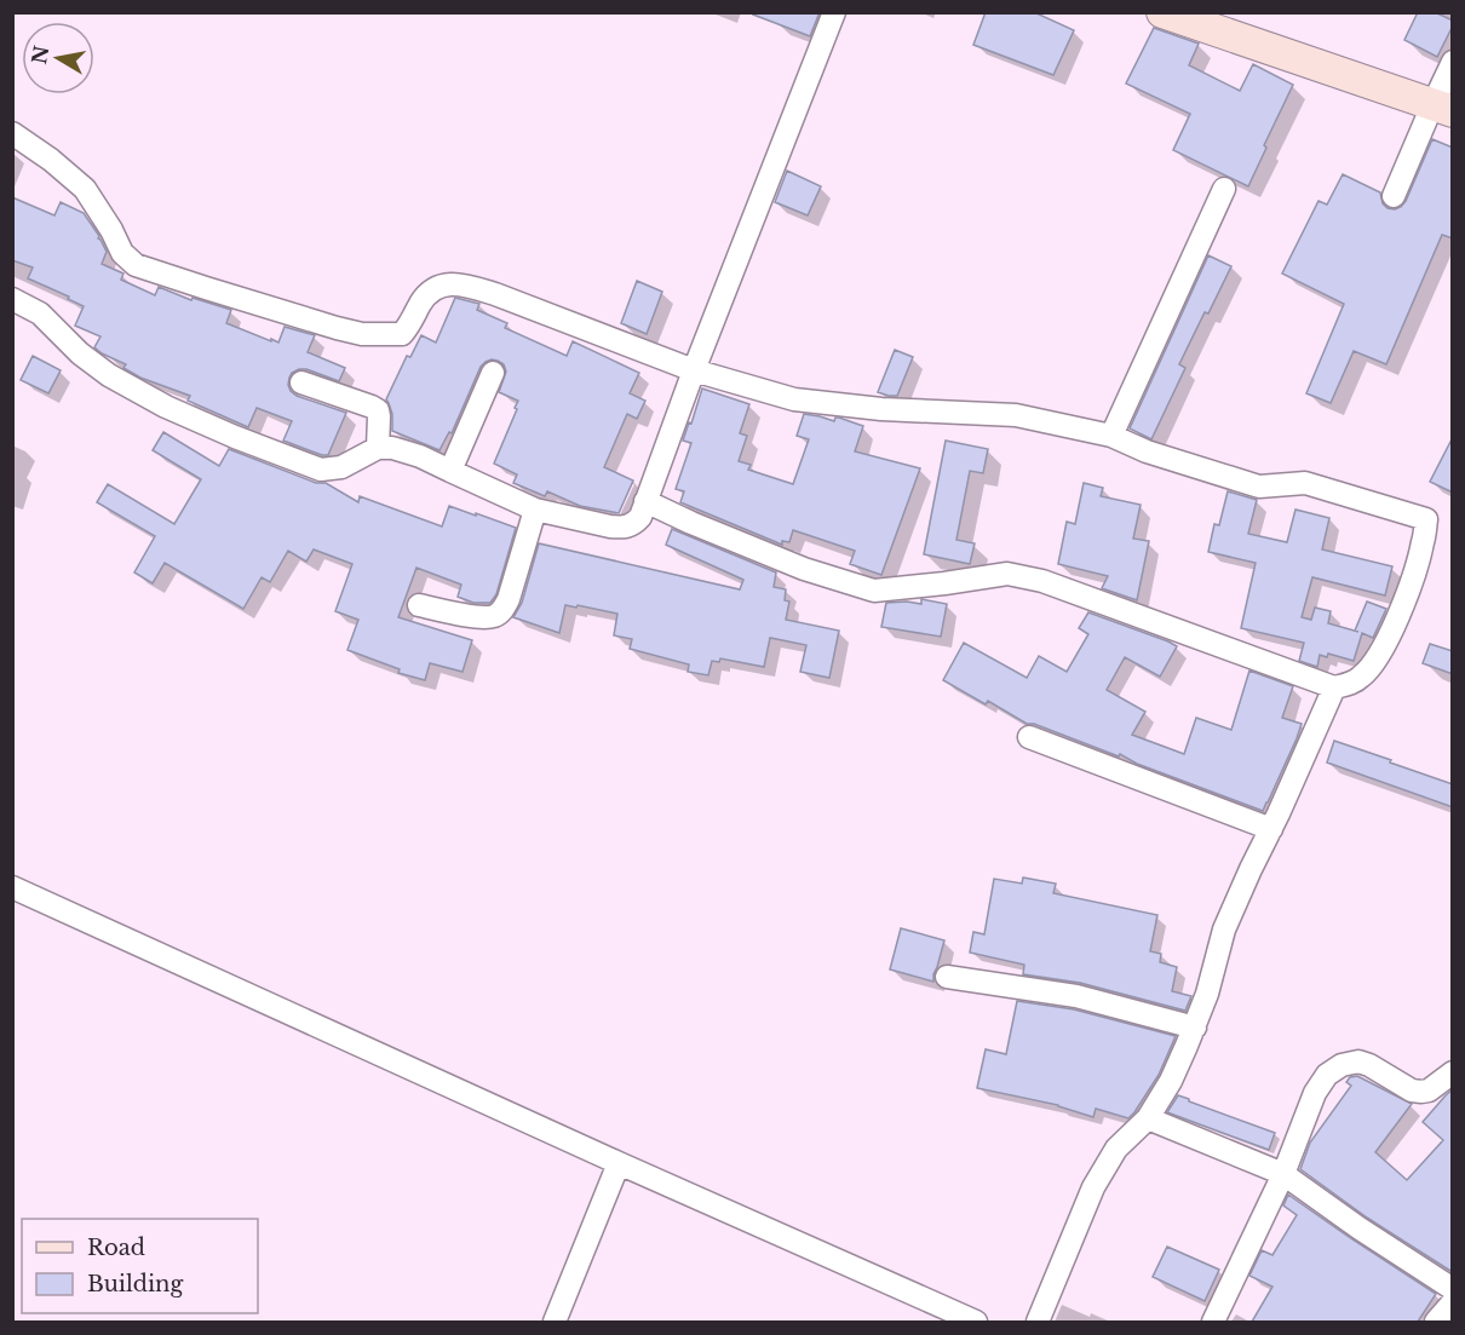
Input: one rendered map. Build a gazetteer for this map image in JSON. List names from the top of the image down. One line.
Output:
{"legend":["Road","Building"],"north":"left"}
